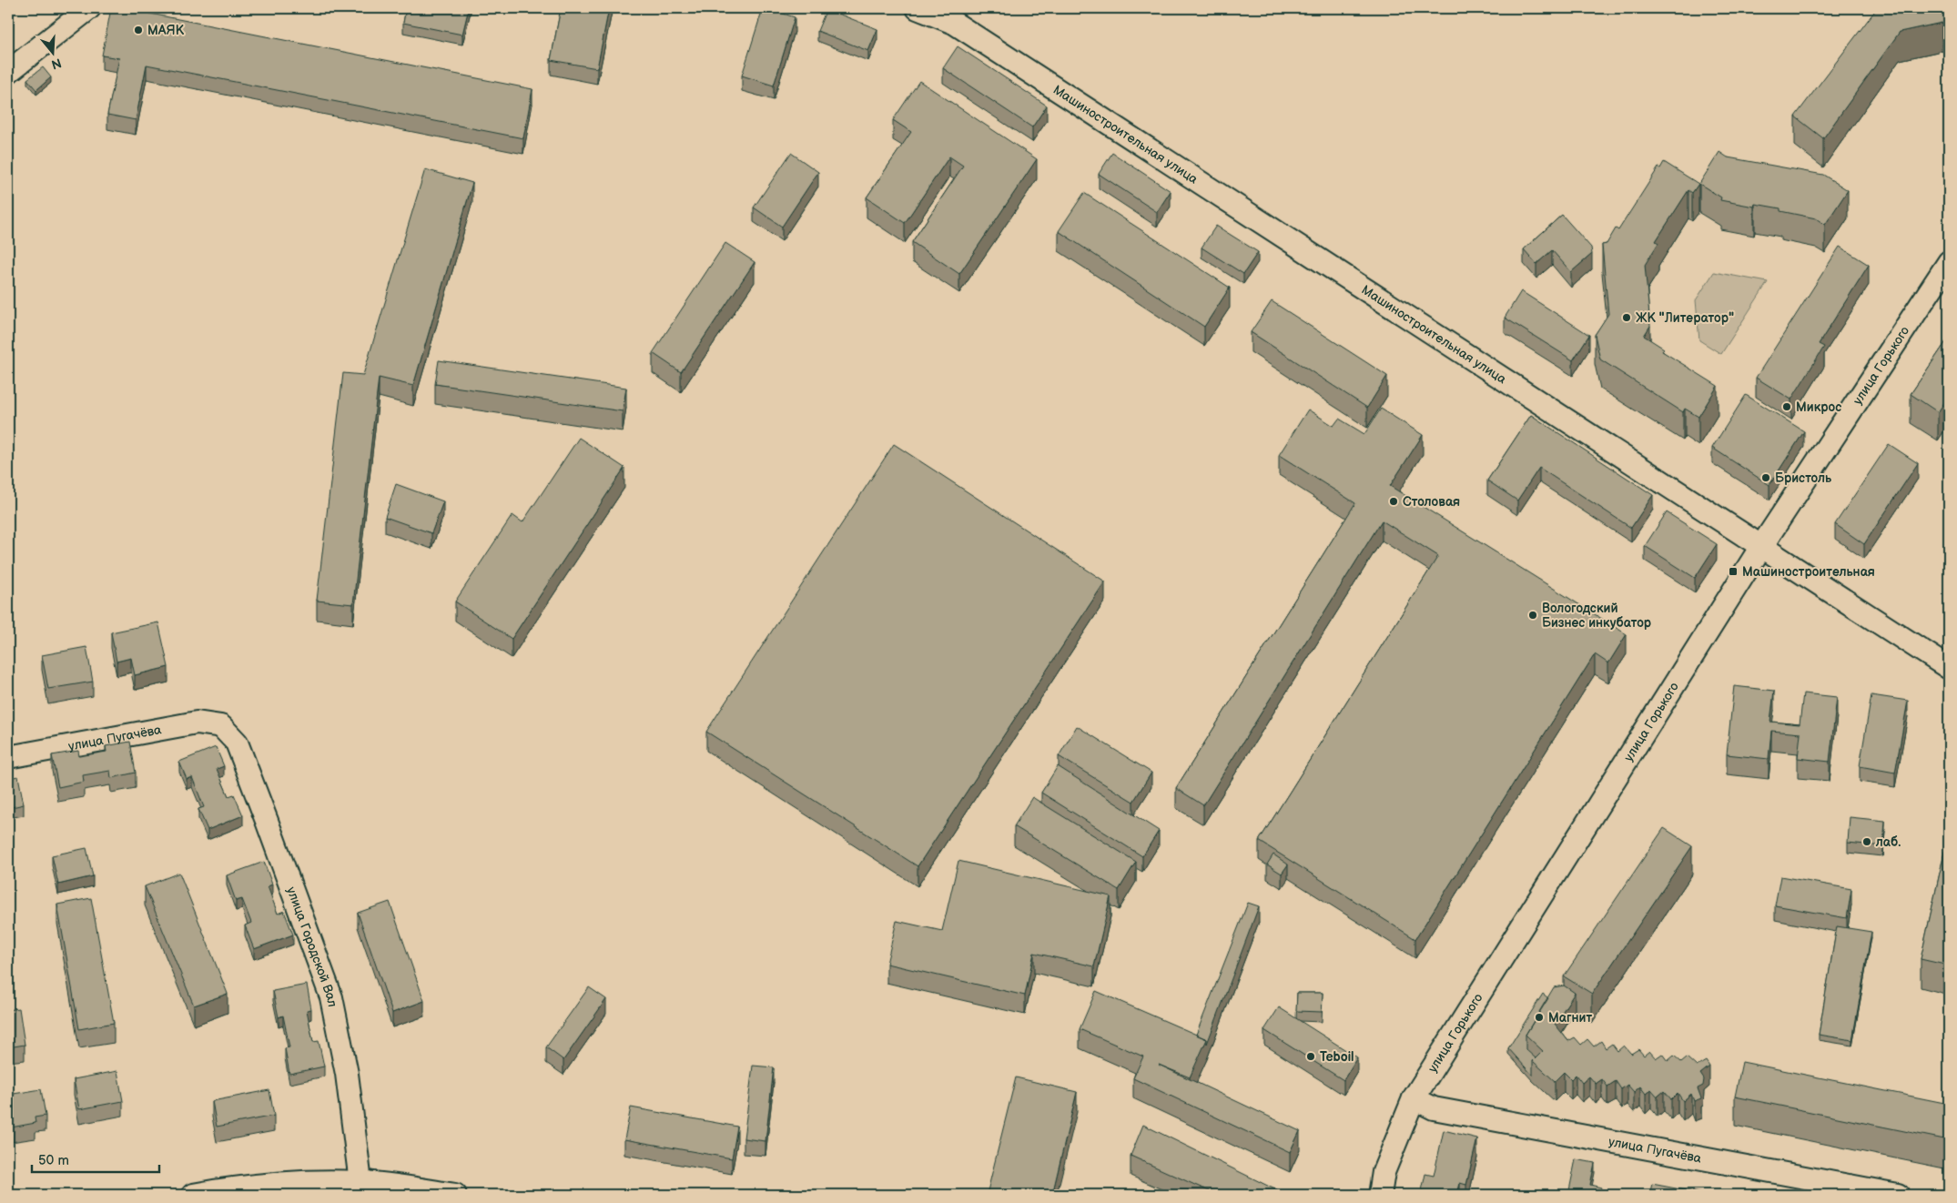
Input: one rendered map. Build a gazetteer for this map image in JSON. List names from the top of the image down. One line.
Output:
{"streets":{"street":["Машиностроительная улица","улица Горького","улица Пугачёва","улица Городской Вал"]},"crossings":[["Машиностроительная улица","улица Горького"],["улица Горького","улица Пугачёва"],["улица Пугачёва","улица Городской Вал"]],"places":{"other":["МАЯК","ЖК \"Литератор\"","Микрос","Бристоль","Столовая","Вологодский Бизнес инкубатор","лаб.","Магнит","Teboil"],"transit":["Машиностроительная"]},"scale_bar":"50 m","north":"bottom"}
